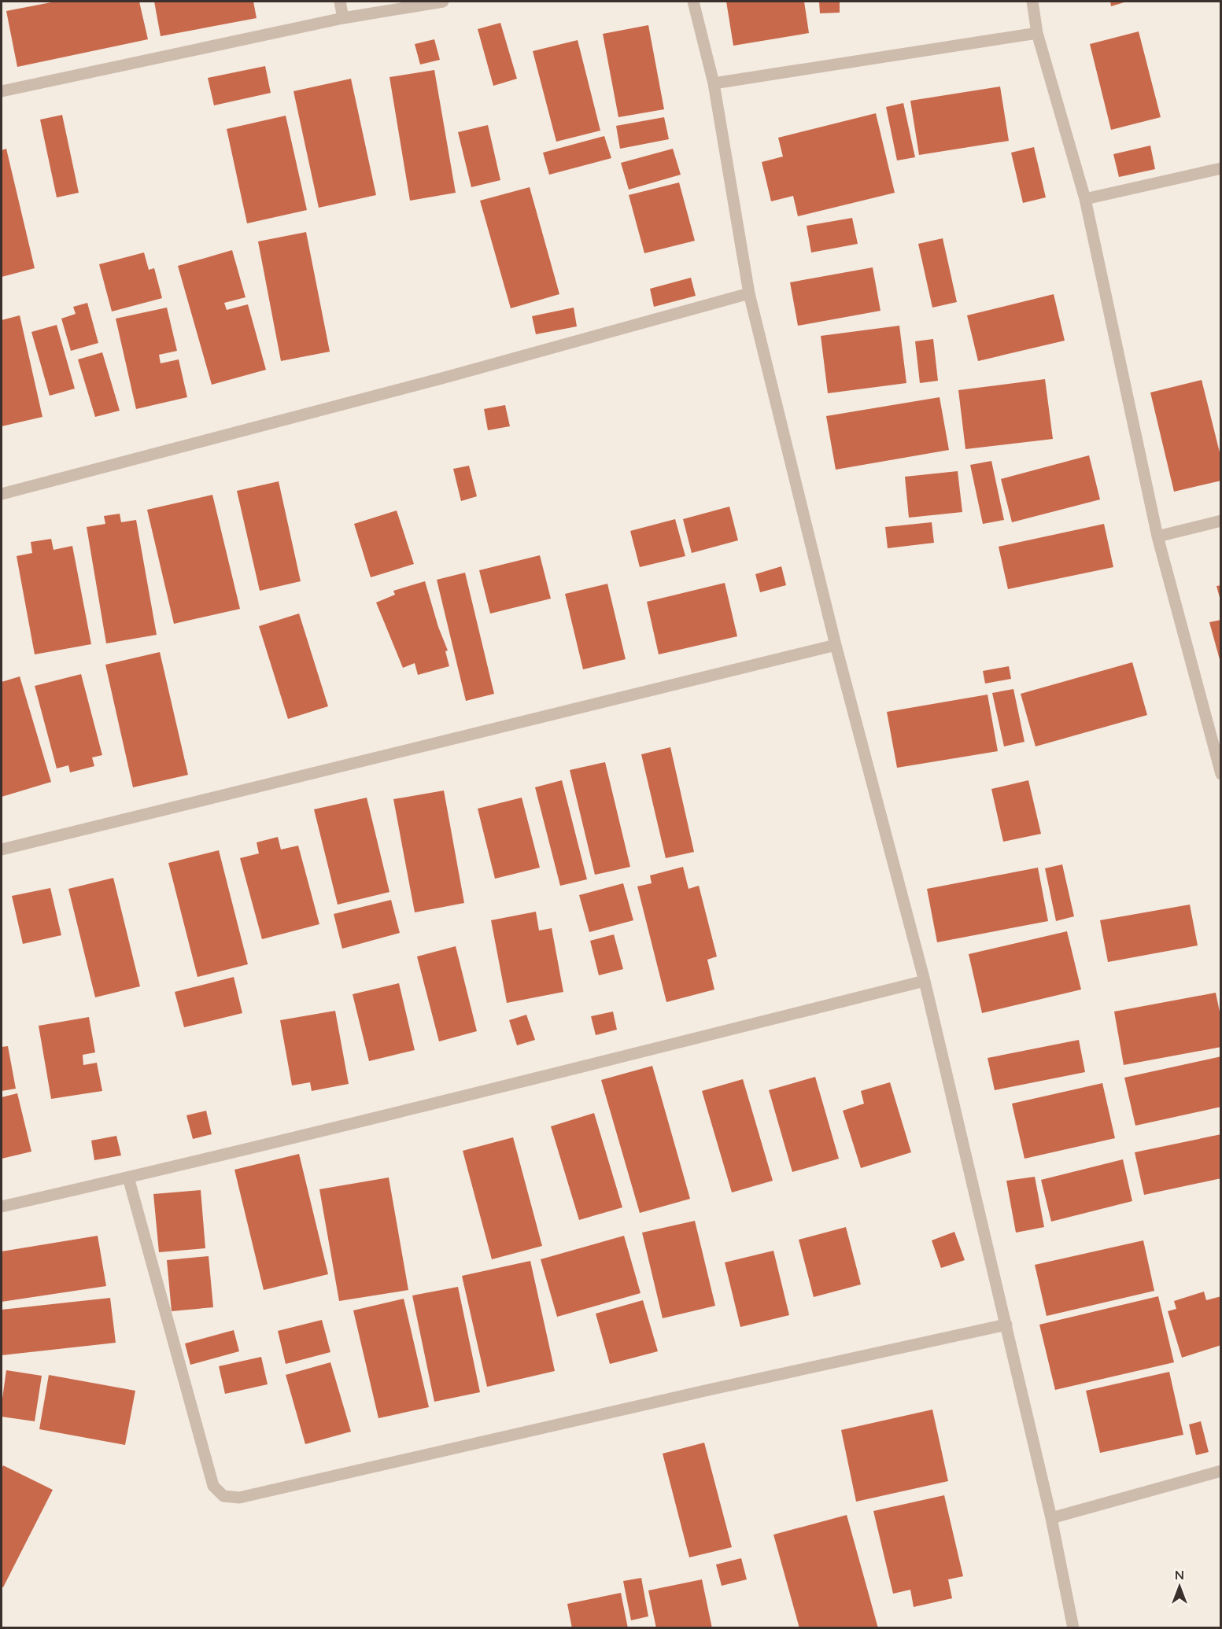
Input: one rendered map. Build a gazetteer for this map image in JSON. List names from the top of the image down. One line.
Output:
{"north":"top"}
